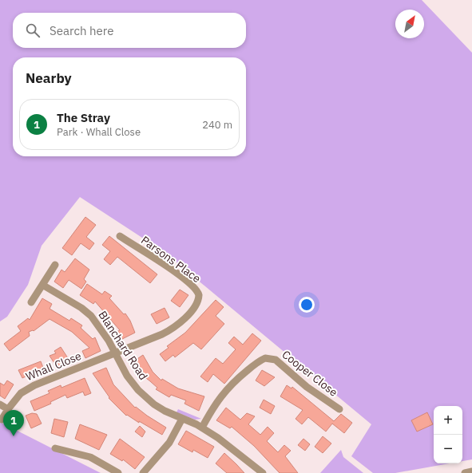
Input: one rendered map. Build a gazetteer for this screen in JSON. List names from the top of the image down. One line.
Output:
{"streets":{"street":["Parsons Place","Blanchard Road","Whall Close","Cooper Close"]},"crossings":[["Parsons Place","Blanchard Road"],["Parsons Place","Whall Close"],["Blanchard Road","Whall Close"],["Blanchard Road","Cooper Close"]],"north":"top right","page":{"search":"Search here","heading":"Nearby","list":[{"mark":"1","name":"The Stray","note":"Park · Whall Close","value":"240 m"}],"map_buttons":["+","−"],"pins":"1"}}
